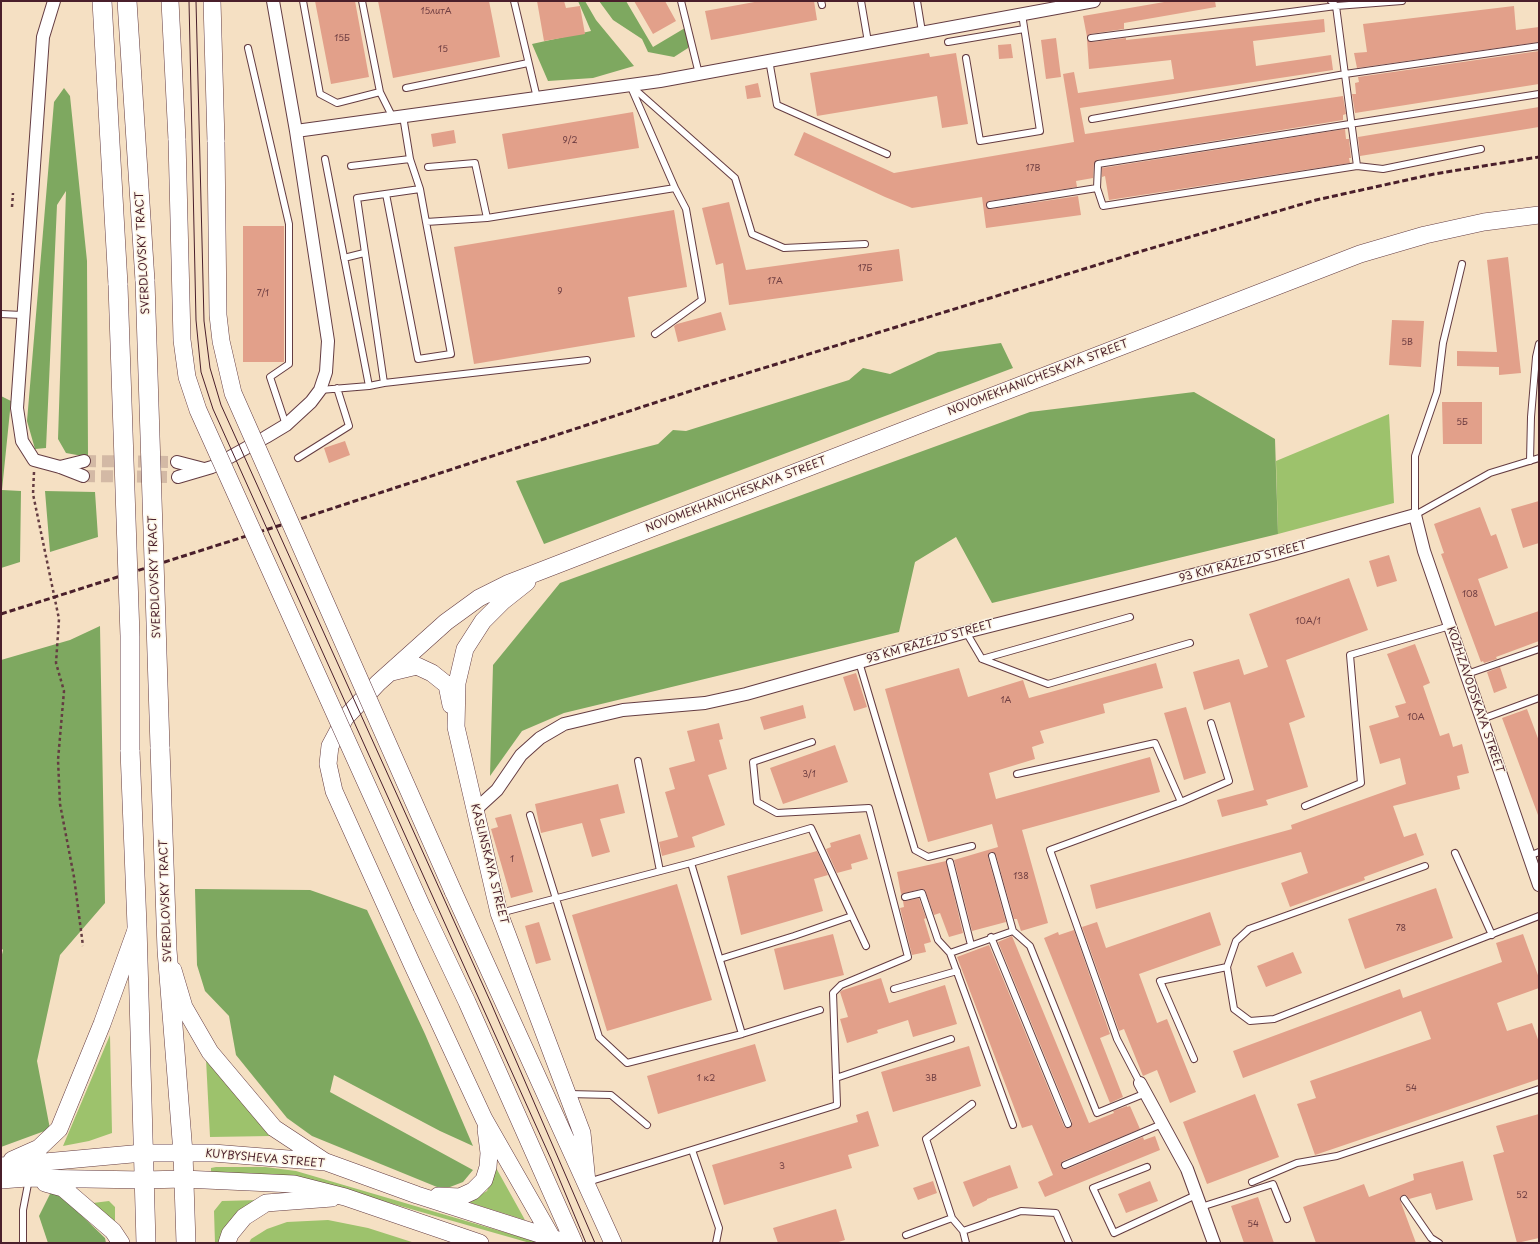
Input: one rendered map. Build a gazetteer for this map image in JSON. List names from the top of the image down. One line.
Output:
{"streets":{"main road":["SVERDLOVSKY TRACT","NOVOMEKHANICHESKAYA STREET","KASLINSKAYA STREET","KUYBYSHEVA STREET"],"street":["93 KM RAZEZD STREET","KOZHZAVODSKAYA STREET"]},"crossings":[["SVERDLOVSKY TRACT","KUYBYSHEVA STREET"],["NOVOMEKHANICHESKAYA STREET","KASLINSKAYA STREET"],["93 KM RAZEZD STREET","KOZHZAVODSKAYA STREET"],["93 KM RAZEZD STREET","KASLINSKAYA STREET"]],"house_numbers":["15литА","15Б","15","9/2","17В","17Б","17А","9","7/1","5В","5Б","108","10А/1","1А","10А","3/1","1","138","78","1 к2","3В","54","3","52","54"]}
